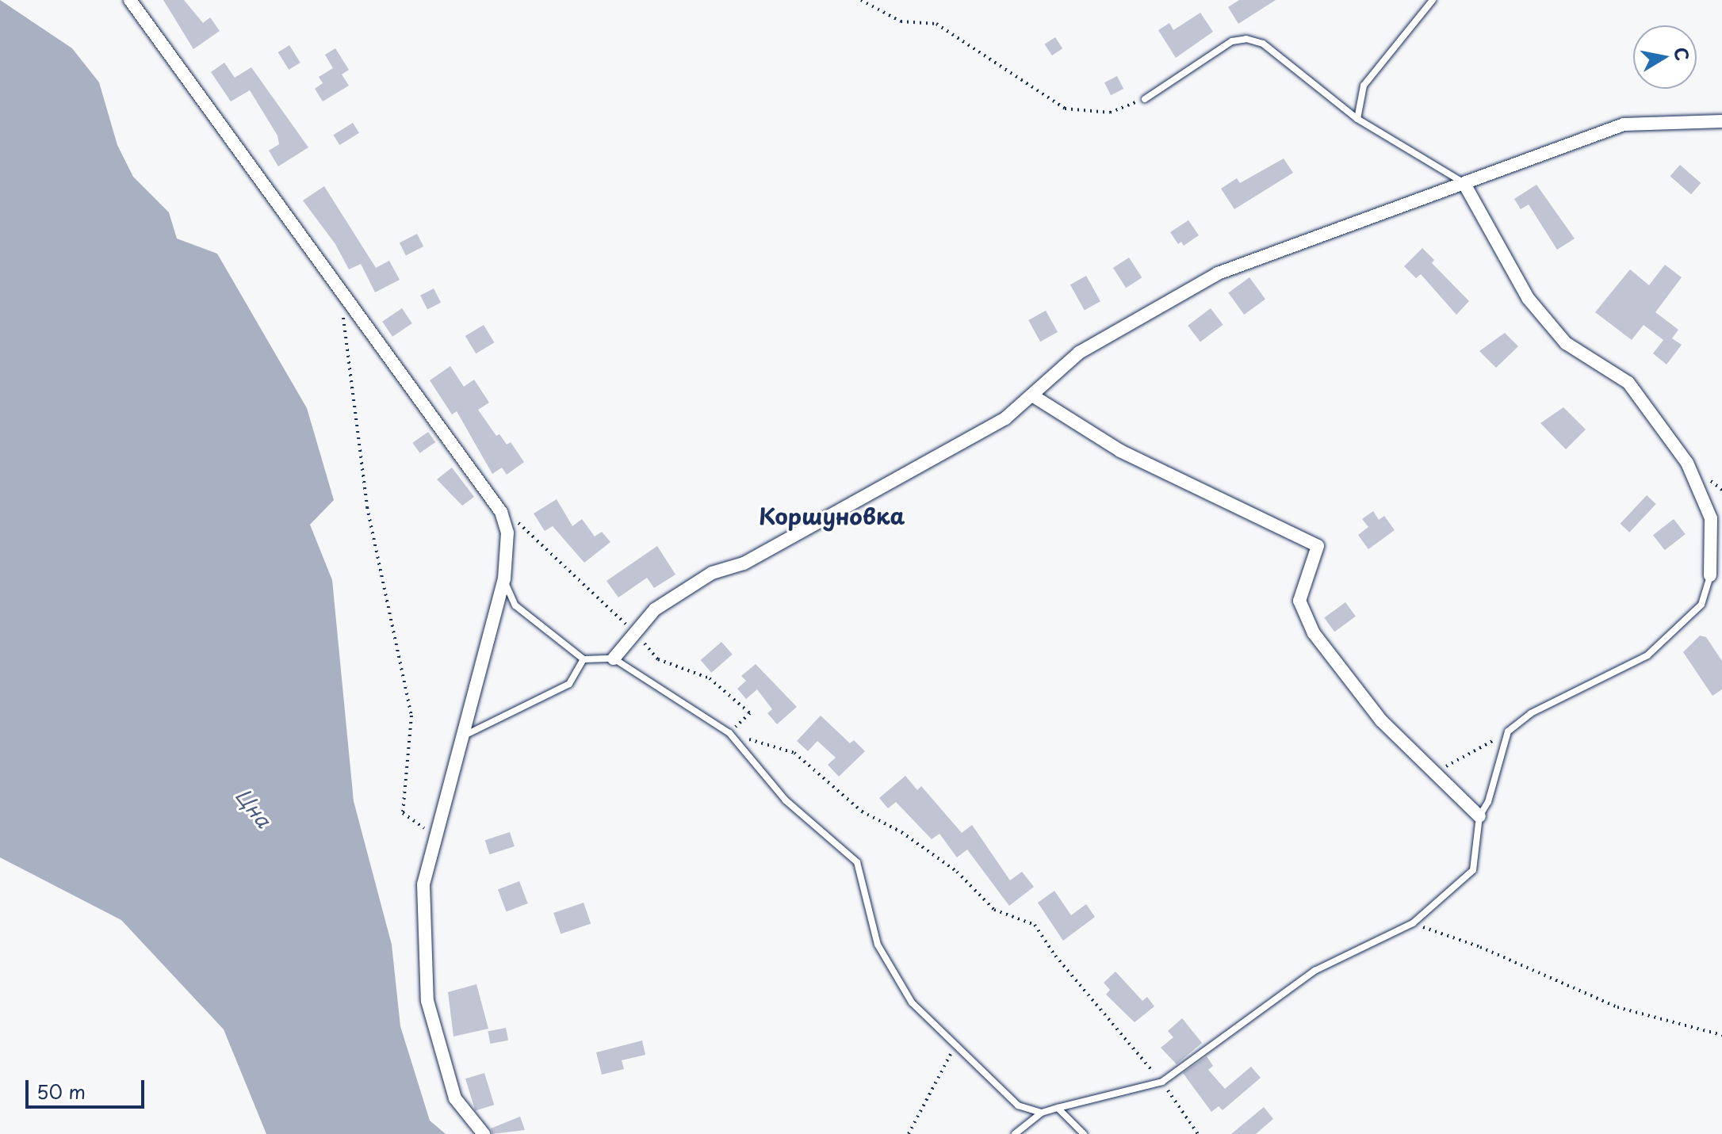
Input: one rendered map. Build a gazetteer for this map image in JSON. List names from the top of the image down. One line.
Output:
{"districts":["Коршуновка"],"water":["Цна"],"scale_bar":"50 m","north":"right"}
